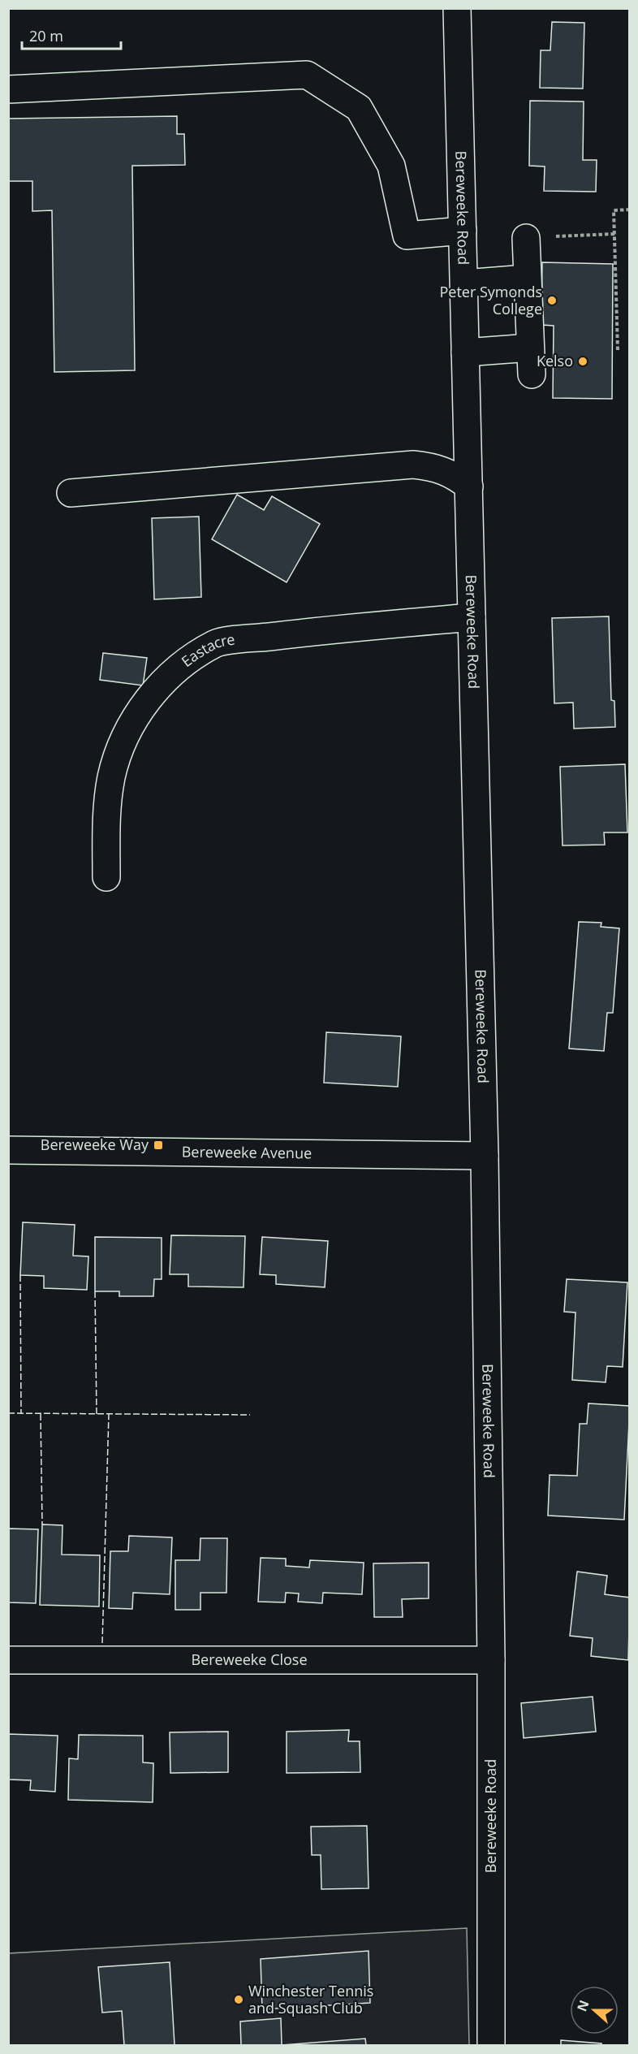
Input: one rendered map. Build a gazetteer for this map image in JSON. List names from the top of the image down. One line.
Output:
{"streets":{"main road":["Bereweeke Road","Eastacre","Bereweeke Avenue","Bereweeke Close"]},"crossings":[["Bereweeke Road","Eastacre"],["Bereweeke Road","Bereweeke Avenue"],["Bereweeke Road","Bereweeke Close"]],"places":{"other":["Peter Symonds College","Kelso","Winchester Tennis and Squash Club"],"transit":["Bereweeke Way"]},"scale_bar":"20 m","north":"left"}
